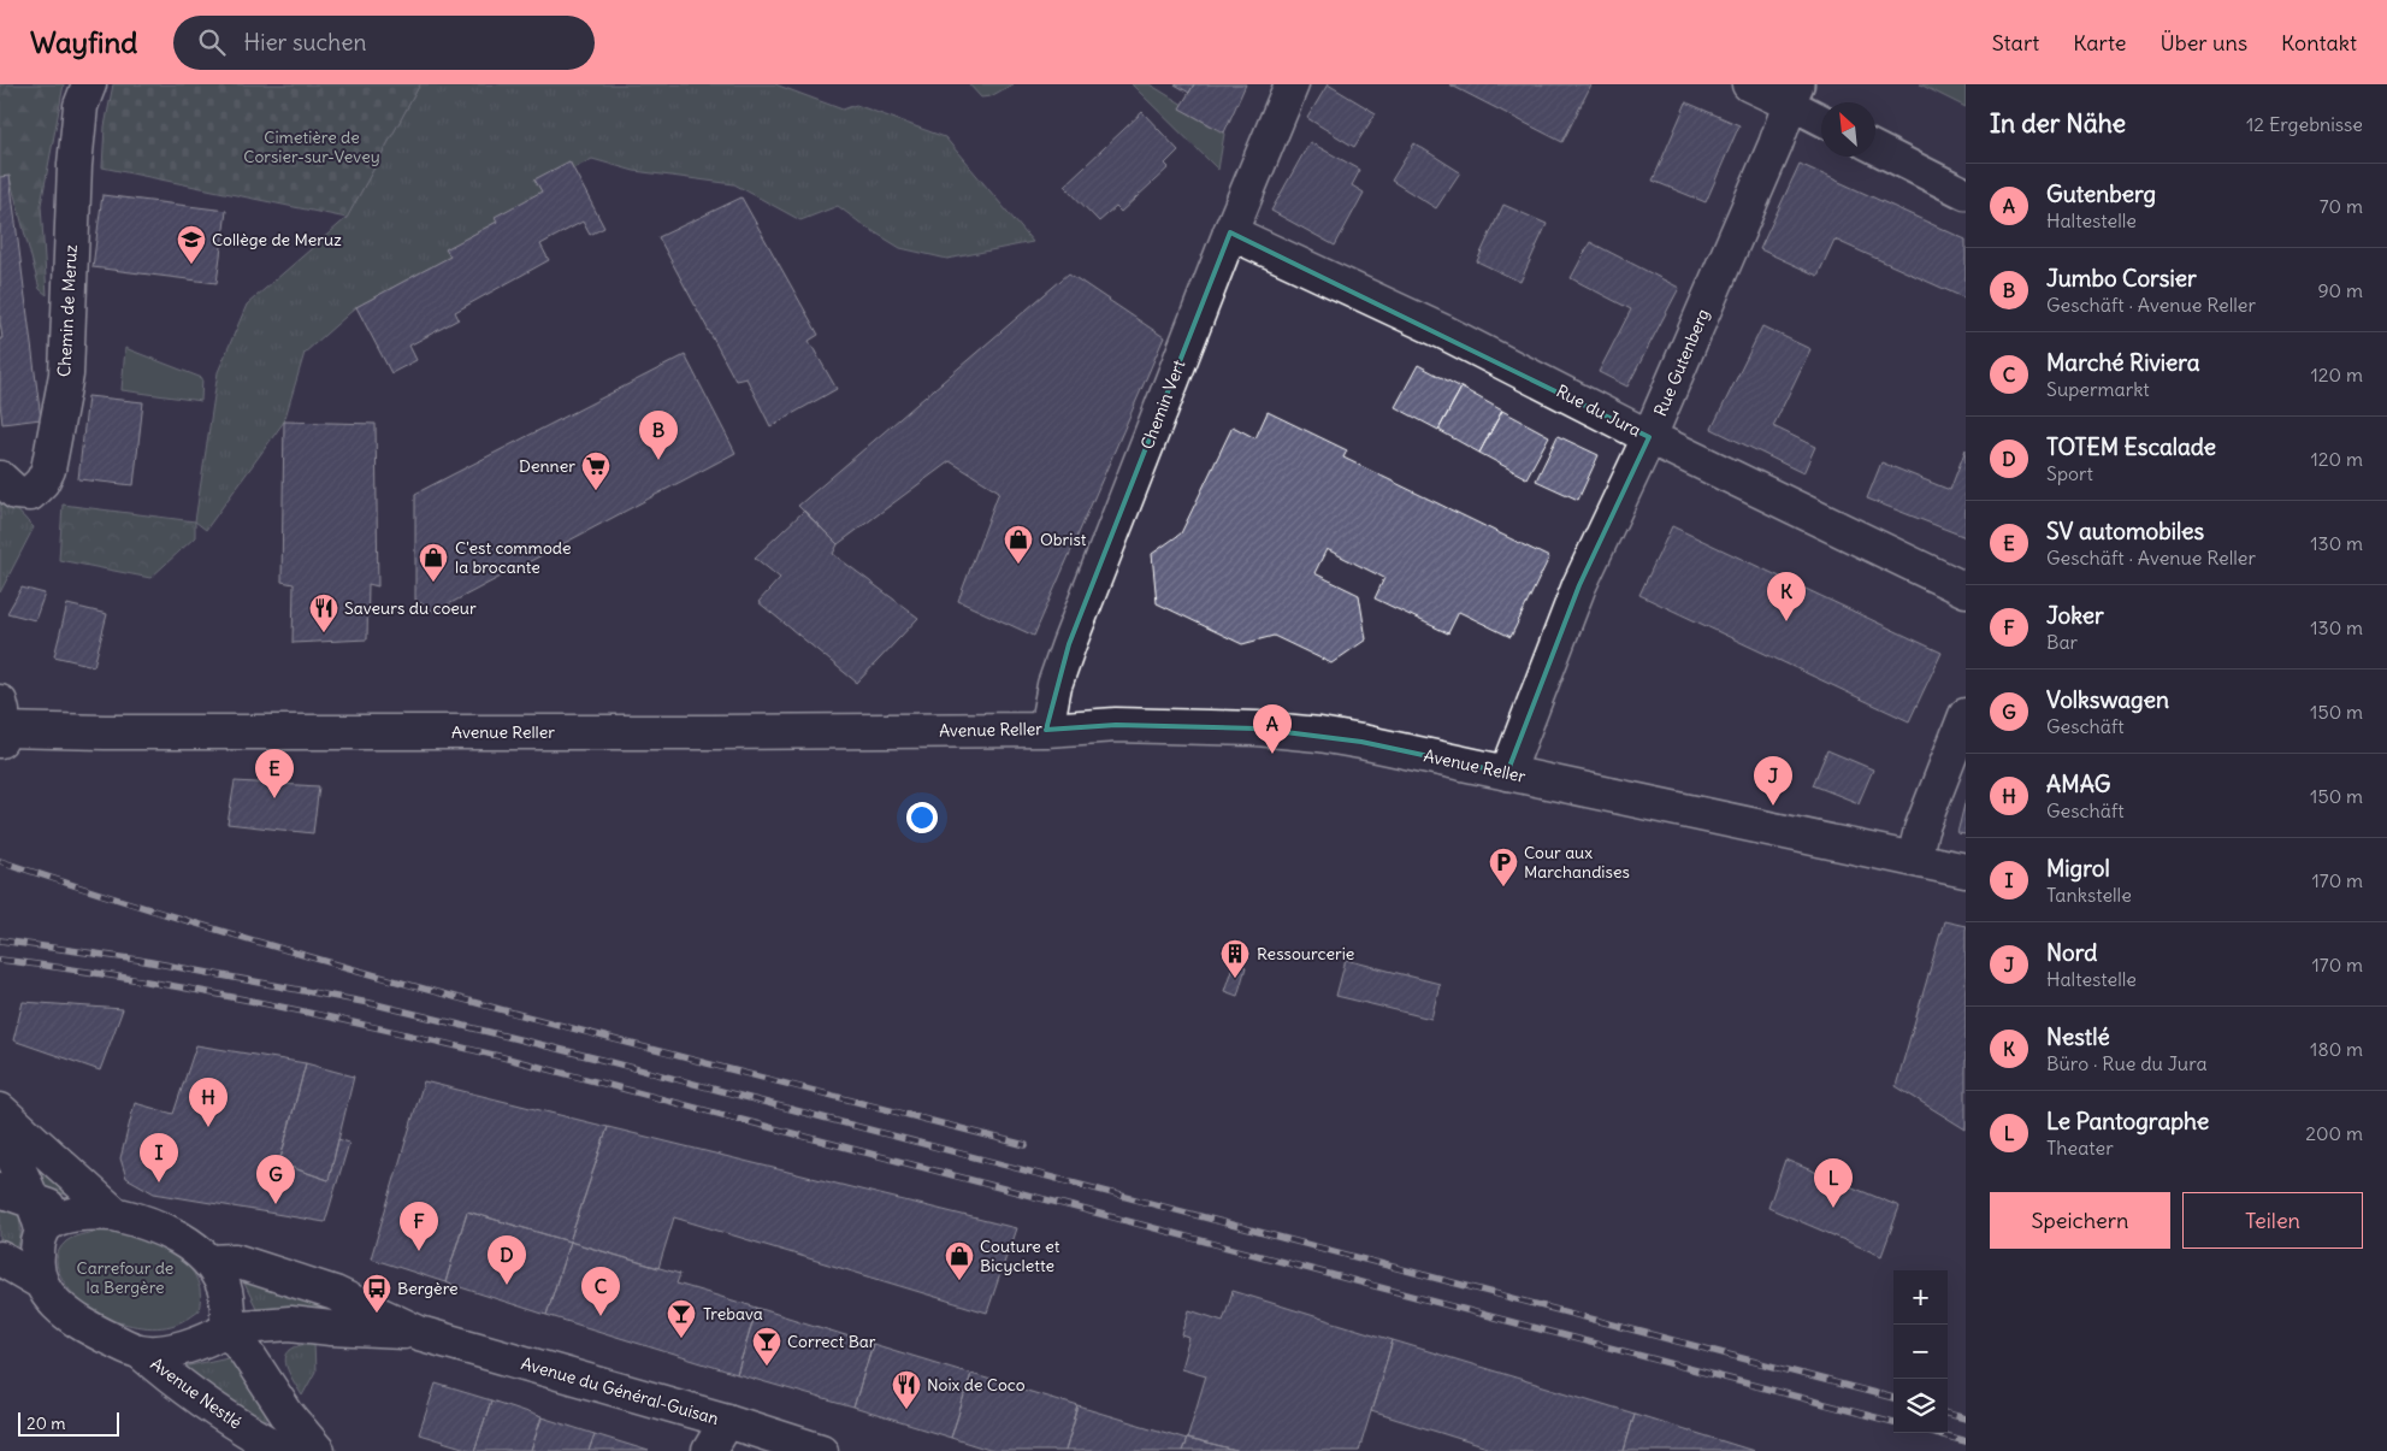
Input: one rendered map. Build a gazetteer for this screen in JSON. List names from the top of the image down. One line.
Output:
{"streets":{"street":["Chemin de Meruz","Rue Gutenberg","Chemin Vert","Rue du Jura","Avenue Reller","Avenue du Général-Guisan","Avenue Nestlé"]},"crossings":[["Rue Gutenberg","Rue du Jura"],["Rue Gutenberg","Avenue Reller"],["Chemin Vert","Rue du Jura"],["Chemin Vert","Avenue Reller"]],"parks":["Cimetière de Corsier-sur-Vevey","Carrefour de la Bergère"],"places":{"school or university":["Collège de Meruz"],"supermarket":["Denner"],"shop":["Obrist","C'est commode la brocante","Couture et Bicyclette"],"restaurant":["Saveurs du coeur","Noix de Coco"],"parking":["Cour aux Marchandises"],"building":["Ressourcerie"],"bus stop":["Bergère"],"bar":["Trebava","Correct Bar"]},"scale_bar":"20 m","north":"top left","page":{"header":"Wayfind","search":"Hier suchen","nav":["Start","Karte","Über uns","Kontakt"],"heading":["In der Nähe","12 Ergebnisse"],"list":[{"mark":"A","name":"Gutenberg","note":"Haltestelle","value":"70 m"},{"mark":"B","name":"Jumbo Corsier","note":"Geschäft · Avenue Reller","value":"90 m"},{"mark":"C","name":"Marché Riviera","note":"Supermarkt","value":"120 m"},{"mark":"D","name":"TOTEM Escalade","note":"Sport","value":"120 m"},{"mark":"E","name":"SV automobiles","note":"Geschäft · Avenue Reller","value":"130 m"},{"mark":"F","name":"Joker","note":"Bar","value":"130 m"},{"mark":"G","name":"Volkswagen","note":"Geschäft","value":"150 m"},{"mark":"H","name":"AMAG","note":"Geschäft","value":"150 m"},{"mark":"I","name":"Migrol","note":"Tankstelle","value":"170 m"},{"mark":"J","name":"Nord","note":"Haltestelle","value":"170 m"},{"mark":"K","name":"Nestlé","note":"Büro · Rue du Jura","value":"180 m"},{"mark":"L","name":"Le Pantographe","note":"Theater","value":"200 m"}],"pins":["B","K","A","E","J","H","I","G","L","F","D","C"],"buttons":["Speichern","Teilen"],"map_buttons":["+","−"],"scale":"20 m"}}
